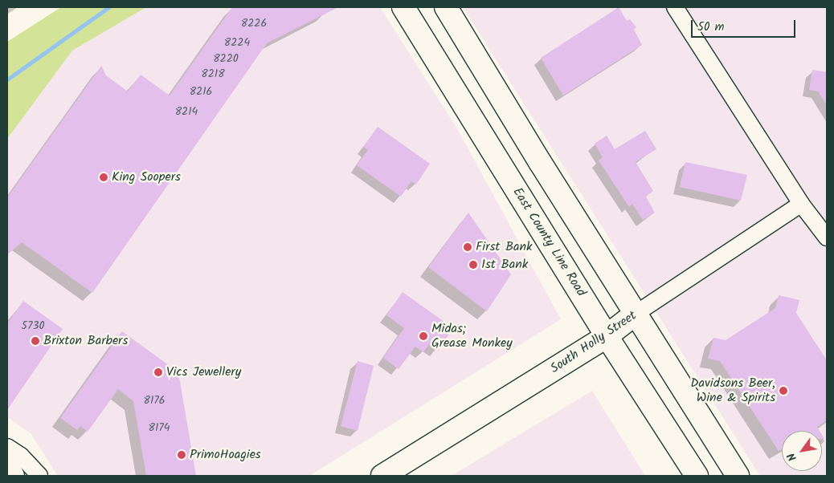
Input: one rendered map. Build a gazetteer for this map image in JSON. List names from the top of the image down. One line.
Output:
{"streets":{"main road":["East County Line Road","South Holly Street"]},"crossings":[["East County Line Road","South Holly Street"]],"places":["King Soopers","First Bank","1st Bank","Midas; Grease Monkey","Brixton Barbers","Vics Jewellery","Davidsons Beer, Wine & Spirits","PrimoHoagies"],"house_numbers":["8226","8224","8220","8218","8216","8214","5730","8176","8174"],"scale_bar":"50 m","north":"bottom left"}
